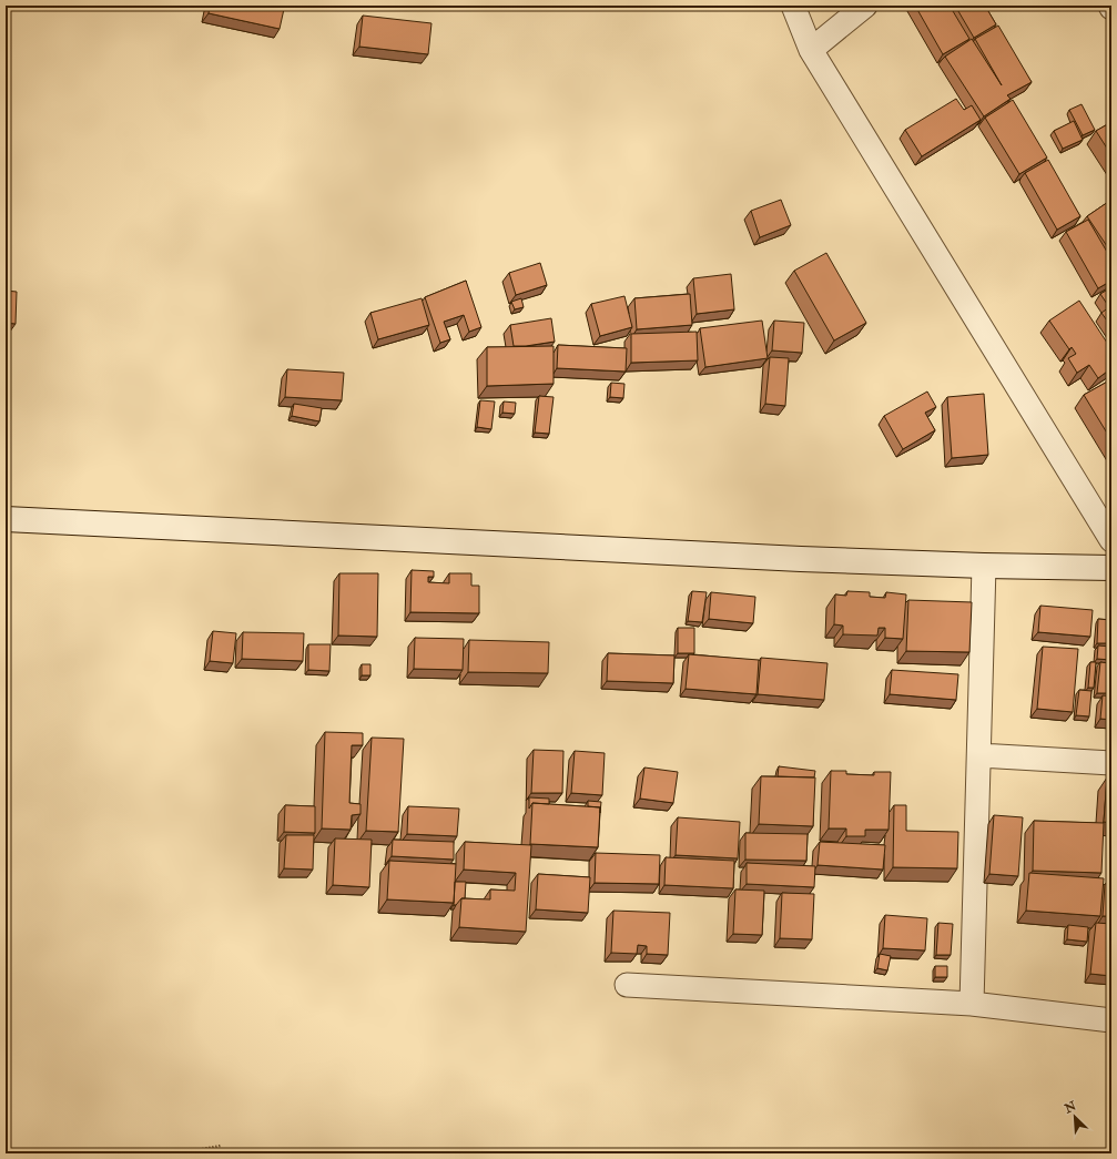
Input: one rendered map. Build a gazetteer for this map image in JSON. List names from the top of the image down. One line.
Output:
{"north":"top left"}
